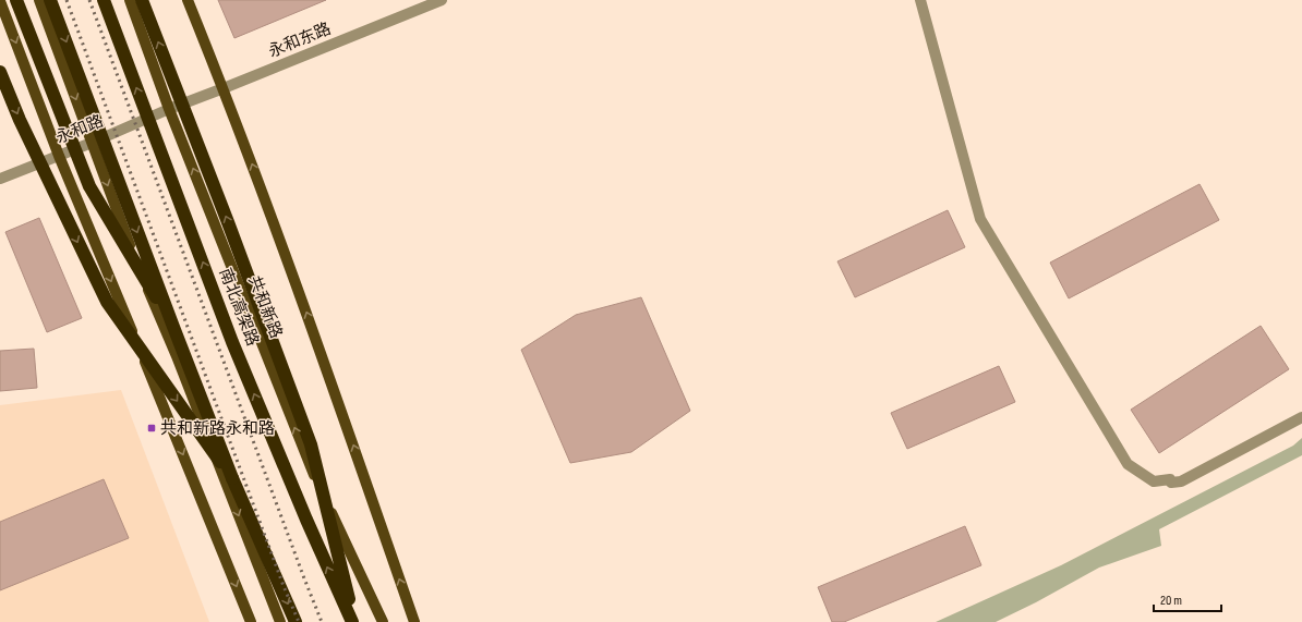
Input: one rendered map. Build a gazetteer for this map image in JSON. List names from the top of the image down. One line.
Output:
{"streets":{"highway":["南北高架路"],"main road":["共和新路"],"street":["永和东路","永和路"]},"crossings":[["永和东路","永和路"],["永和东路","共和新路"],["永和路","共和新路"]],"places":{"transit":["共和新路永和路"]},"scale_bar":"20 m"}
